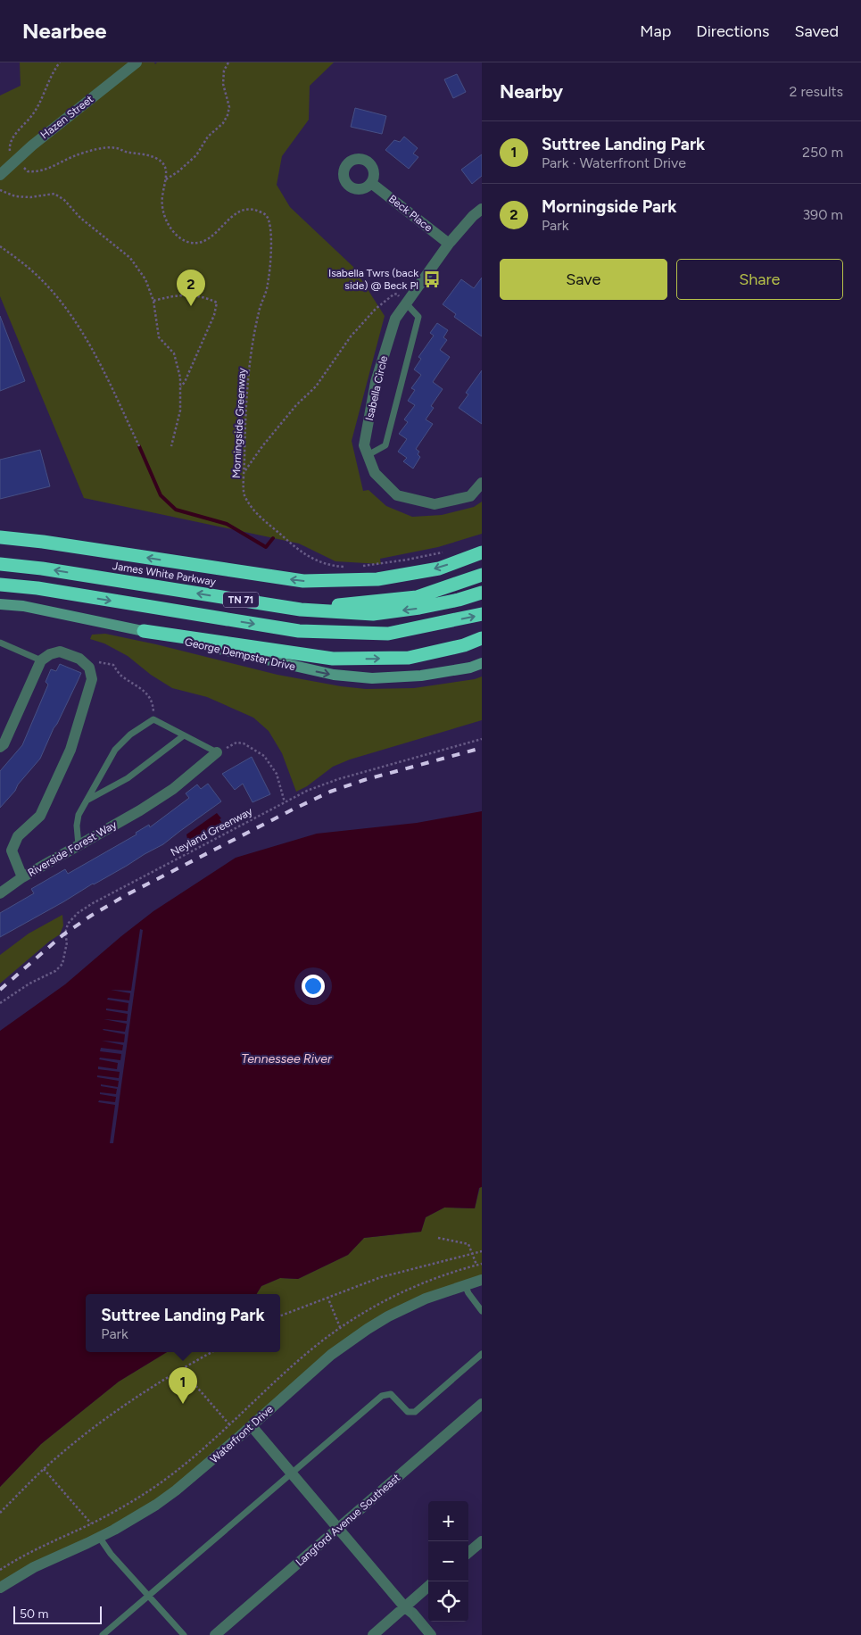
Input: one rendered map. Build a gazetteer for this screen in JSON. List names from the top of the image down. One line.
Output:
{"streets":{"highway":["James White Parkway","TN 71"],"main road":["George Dempster Drive"],"street":["Hazen Street","Beck Place","Isabella Circle","Riverside Forest Way","Waterfront Drive","Langford Avenue Southeast"],"path":["Morningside Greenway","Neyland Greenway"]},"crossings":[["Beck Place","Isabella Circle"]],"one_way":["George Dempster Drive"],"water":["Tennessee River"],"places":{"bus stop":["Isabella Twrs (back side) @ Beck Pl"]},"scale_bar":"50 m","page":{"header":"Nearbee","nav":["Map","Directions","Saved"],"heading":["Nearby","2 results"],"list":[{"mark":"1","name":"Suttree Landing Park","note":"Park · Waterfront Drive","value":"250 m"},{"mark":"2","name":"Morningside Park","note":"Park","value":"390 m"}],"buttons":["Save","Share"],"pins":["2","1"],"popup":["Suttree Landing Park","Park"],"map_buttons":["+","−"],"scale":"50 m"}}
